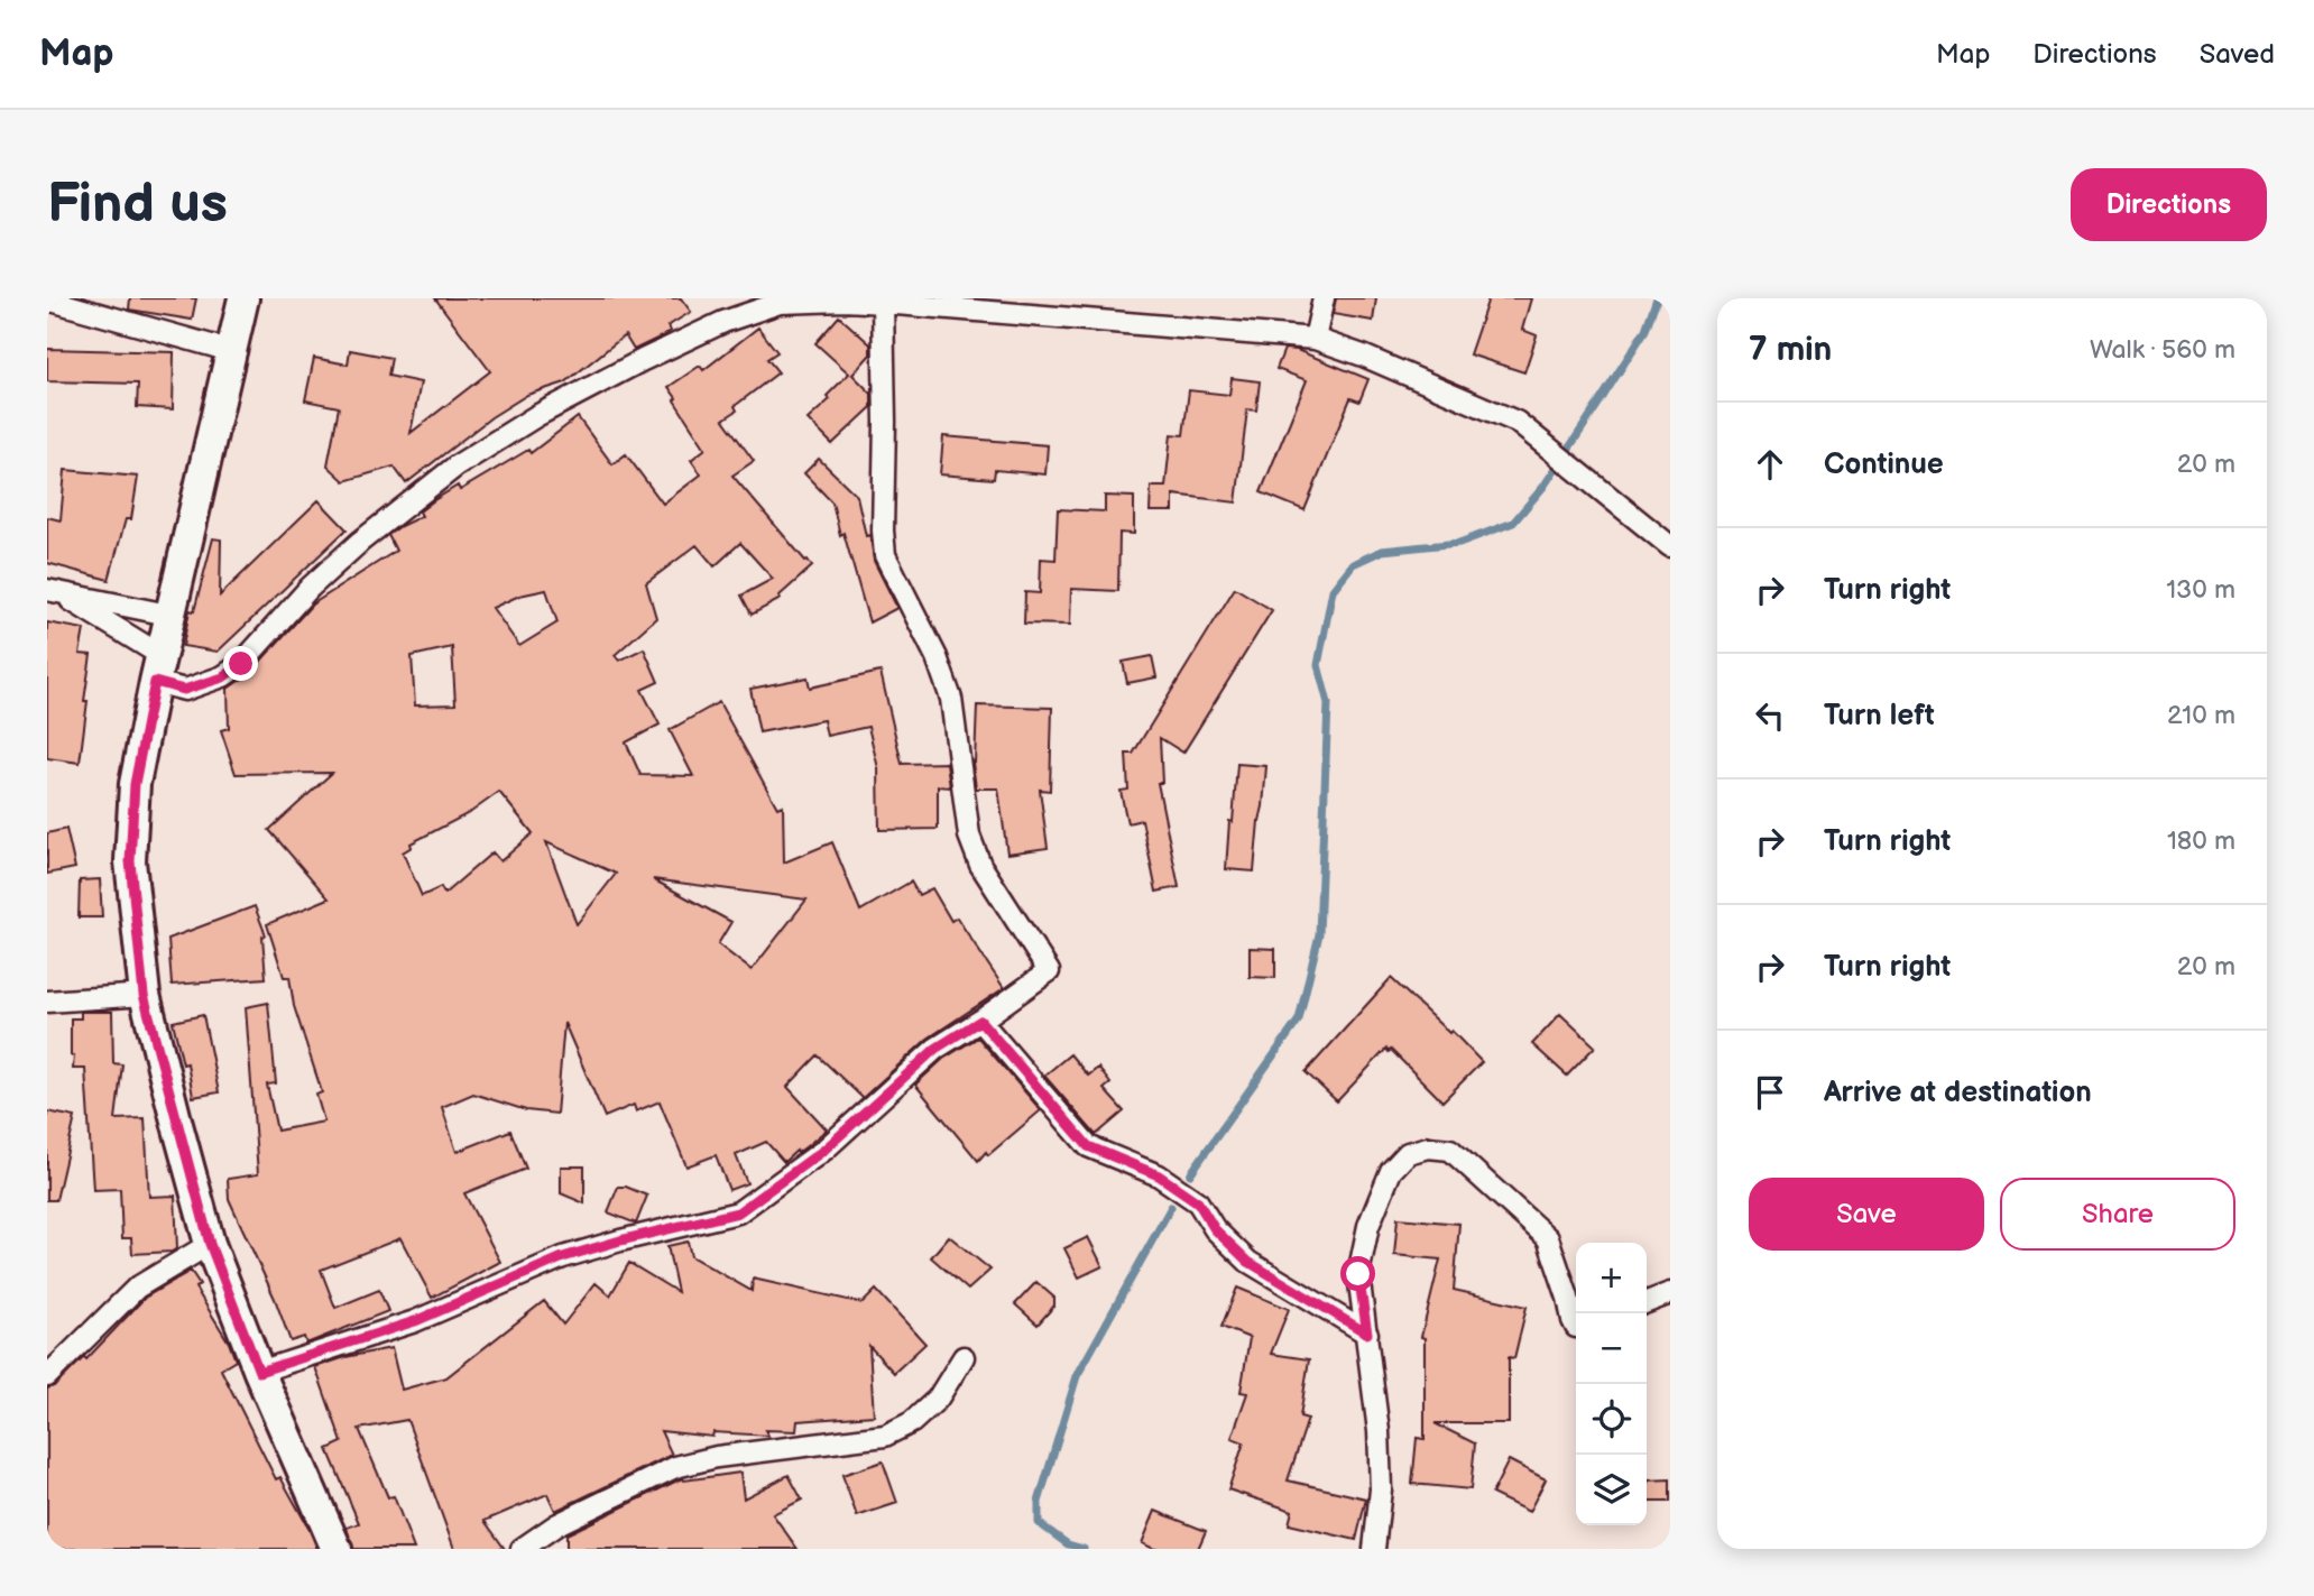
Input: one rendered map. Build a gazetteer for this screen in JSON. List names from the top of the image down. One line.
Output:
{"page":{"header":"Map","nav":["Map","Directions","Saved"],"buttons":["Directions",["Save","Share"]],"title":"Find us","heading":["7 min","Walk · 560 m"],"list":[["Continue","20 m"],["Turn right","130 m"],["Turn left","210 m"],["Turn right","180 m"],["Turn right","20 m"],"Arrive at destination"],"map_buttons":["+","−"]}}
